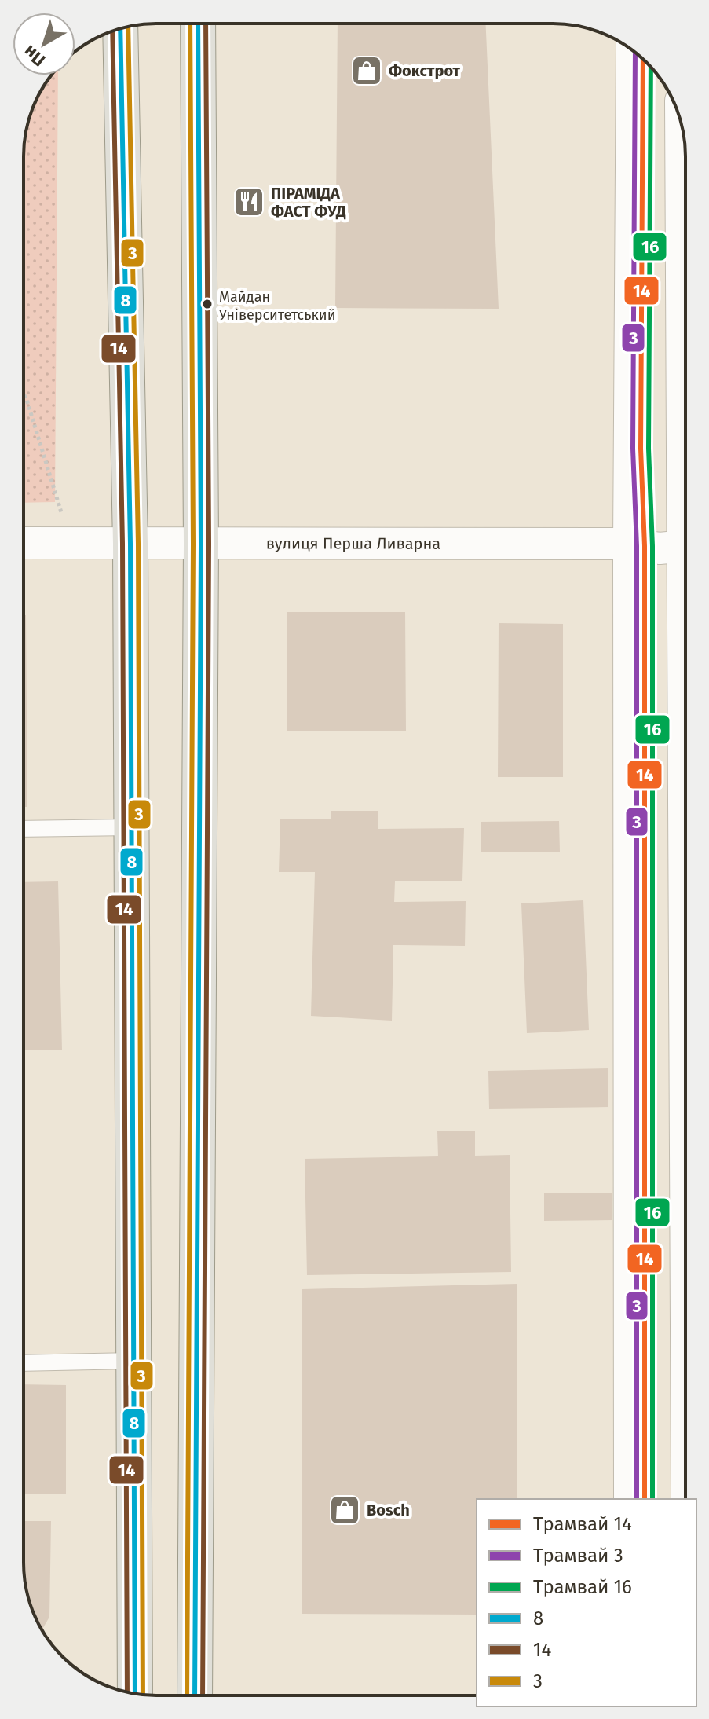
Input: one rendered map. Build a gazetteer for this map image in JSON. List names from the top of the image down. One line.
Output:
{"streets":{"street":["вулиця Перша Ливарна"]},"places":{"shop":["Фокстрот","Bosch"],"restaurant":["ПІРАМІДА ФАСТ ФУД"],"other":["Майдан Університетський"]},"lines":["transit line 8","transit line 14","transit line 3","tram line 3","tram line 14","tram line 16"],"legend":["Трамвай 14","Трамвай 3","Трамвай 16","8","14","3"],"north":"bottom left"}
